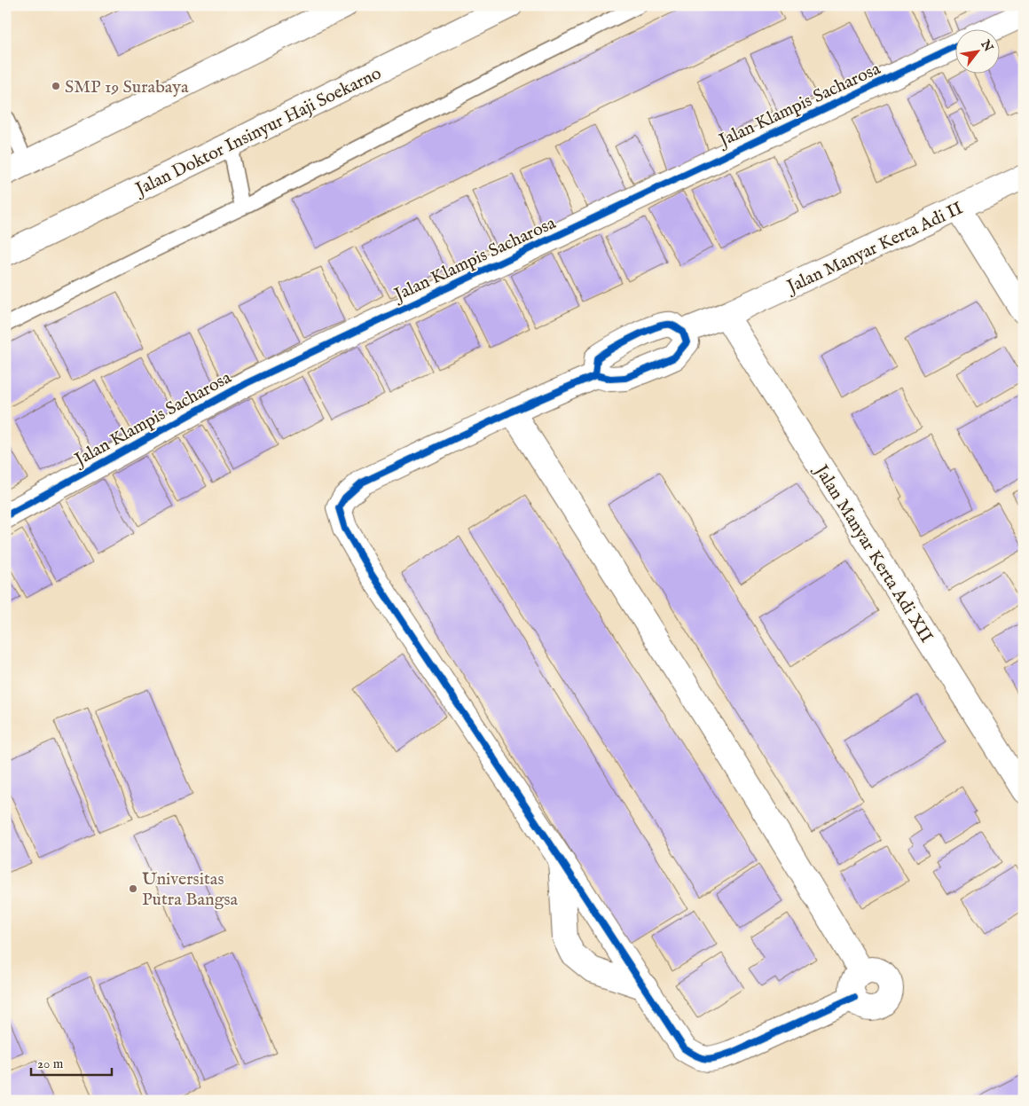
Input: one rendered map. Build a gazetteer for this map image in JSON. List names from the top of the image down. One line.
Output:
{"streets":{"street":["Jalan Klampis Sacharosa","Jalan Doktor Insinyur Haji Soekarno","Jalan Manyar Kerta Adi II","Jalan Manyar Kerta Adi XII"]},"crossings":[["Jalan Manyar Kerta Adi II","Jalan Manyar Kerta Adi XII"]],"places":["SMP 19 Surabaya","Universitas Putra Bangsa"],"scale_bar":"20 m","north":"top right"}
